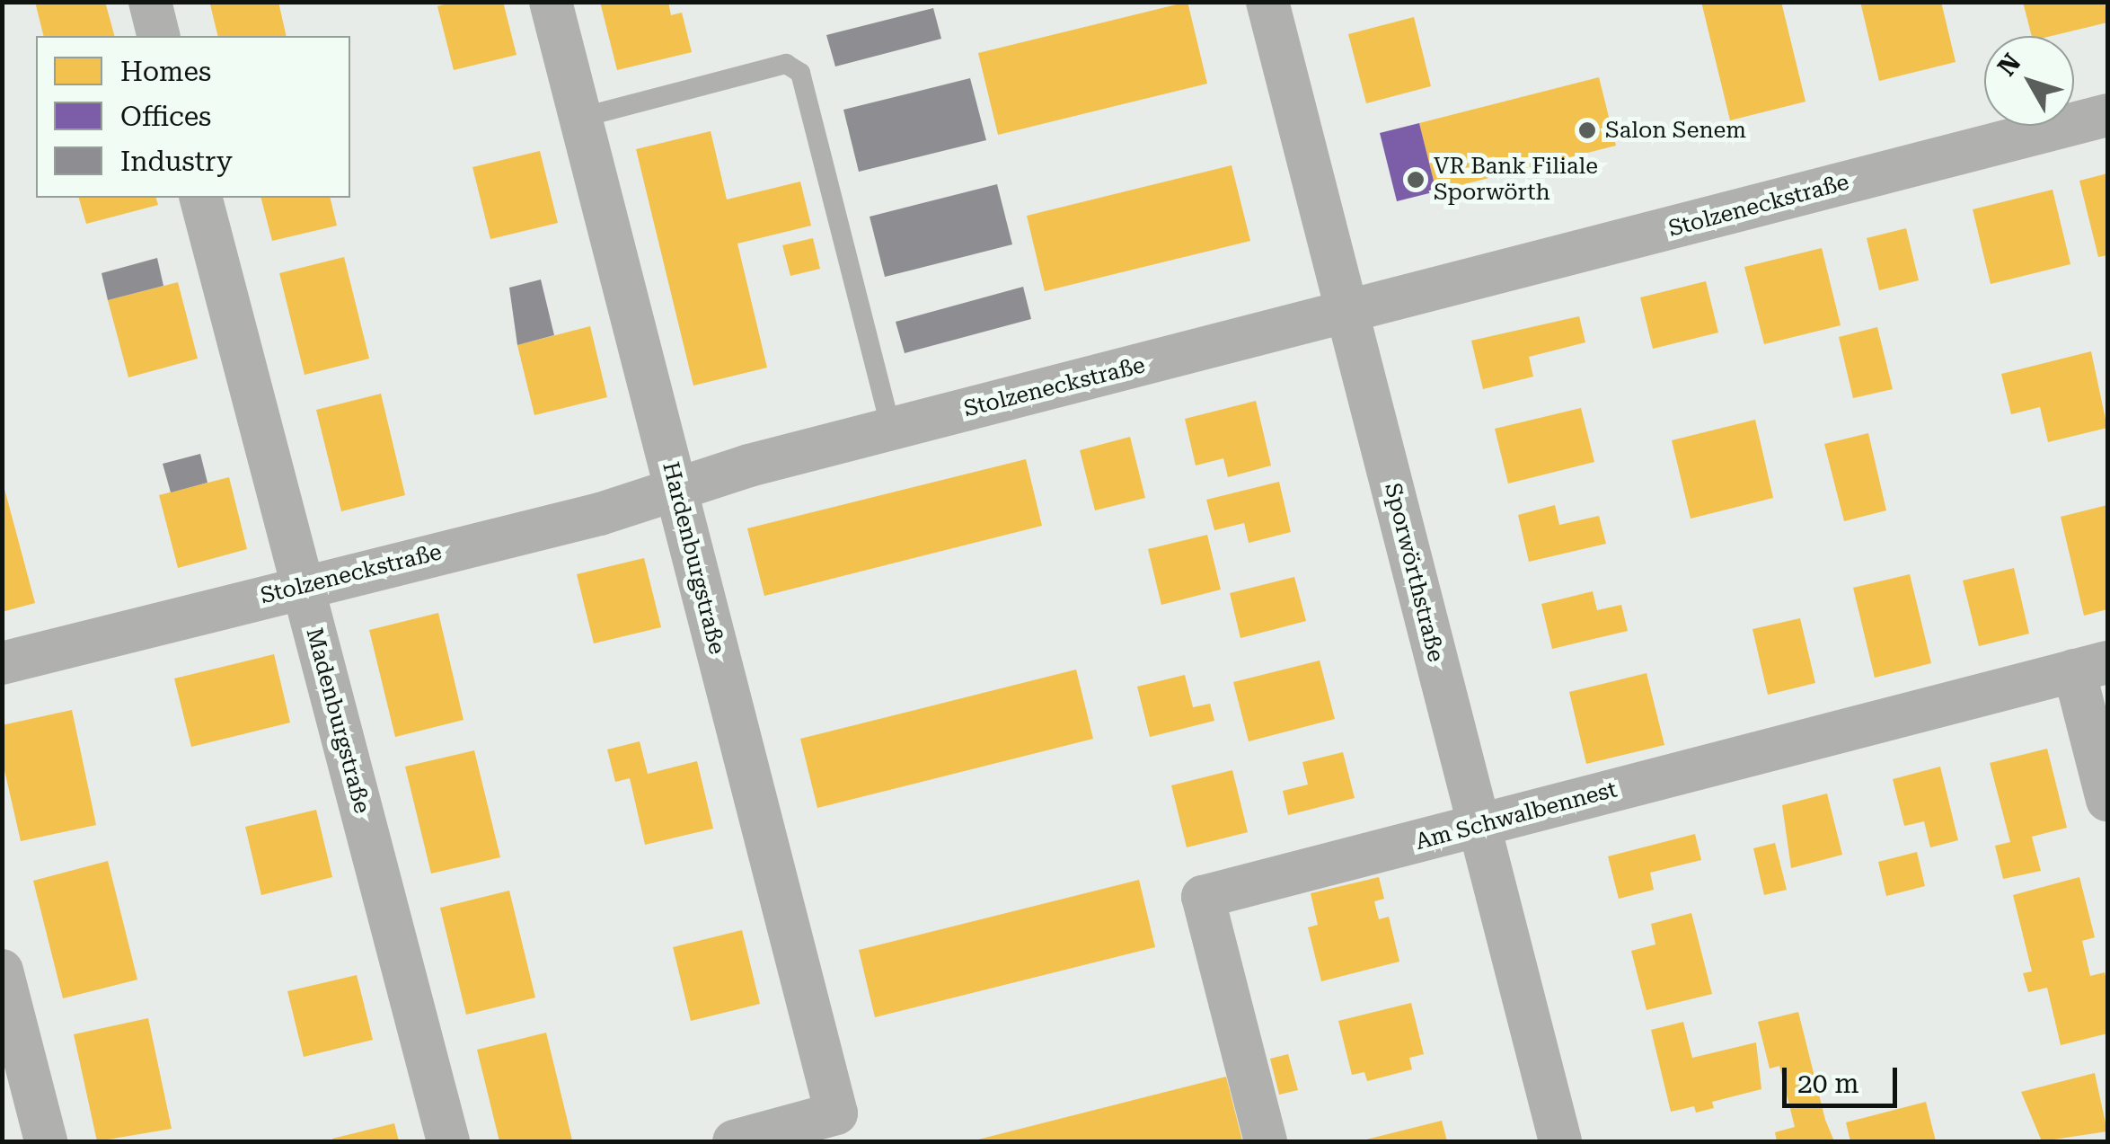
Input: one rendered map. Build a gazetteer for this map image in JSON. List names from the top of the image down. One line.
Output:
{"streets":{"street":["Stolzeneckstraße","Hardenburgstraße","Sporwörthstraße","Madenburgstraße","Am Schwalbennest"]},"crossings":[["Stolzeneckstraße","Hardenburgstraße"],["Stolzeneckstraße","Sporwörthstraße"],["Stolzeneckstraße","Madenburgstraße"],["Sporwörthstraße","Am Schwalbennest"]],"places":["Salon Senem","VR Bank Filiale Sporwörth"],"legend":["Homes","Offices","Industry"],"scale_bar":"20 m","north":"top left"}
